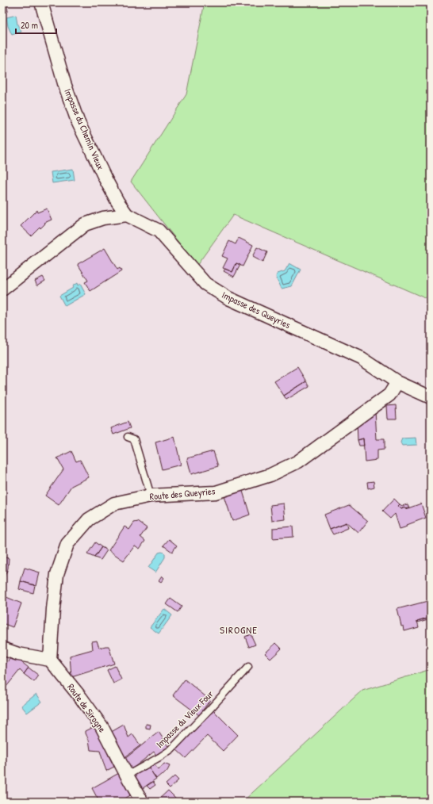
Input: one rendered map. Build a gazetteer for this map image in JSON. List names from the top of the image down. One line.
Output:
{"streets":{"street":["Impasse du Chemin Vieux","Impasse des Queyries","Route des Queyries","Route de Sirogne"],"lane":["Impasse du Vieux Four"]},"crossings":[["Impasse du Chemin Vieux","Impasse des Queyries"],["Impasse des Queyries","Route des Queyries"],["Route des Queyries","Route de Sirogne"],["Route de Sirogne","Impasse du Vieux Four"]],"districts":["SIROGNE"],"scale_bar":"20 m"}
